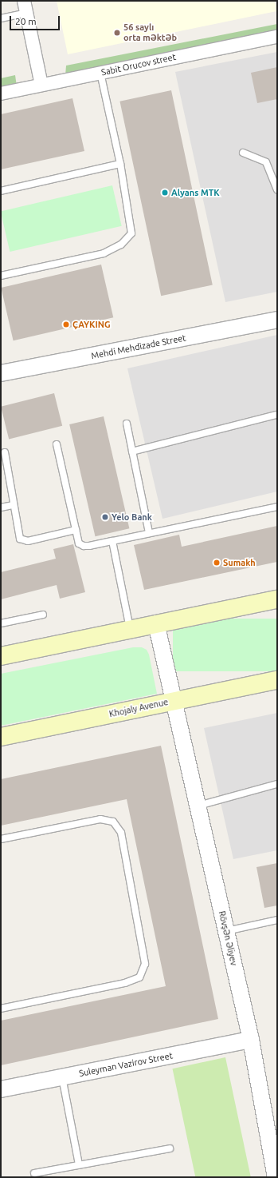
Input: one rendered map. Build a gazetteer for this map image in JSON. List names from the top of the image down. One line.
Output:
{"streets":{"main road":["Khojaly Avenue"],"street":["Sabit Orucov street","Mehdi Mehdizade Street","Rövşən Əliyev","Suleyman Vazirov Street"]},"crossings":[["Khojaly Avenue","Rövşən Əliyev"],["Rövşən Əliyev","Suleyman Vazirov Street"]],"places":["56 saylı orta məktəb","Alyans MTK","ÇAYKING","Yelo Bank","Sumakh"],"scale_bar":"20 m"}
